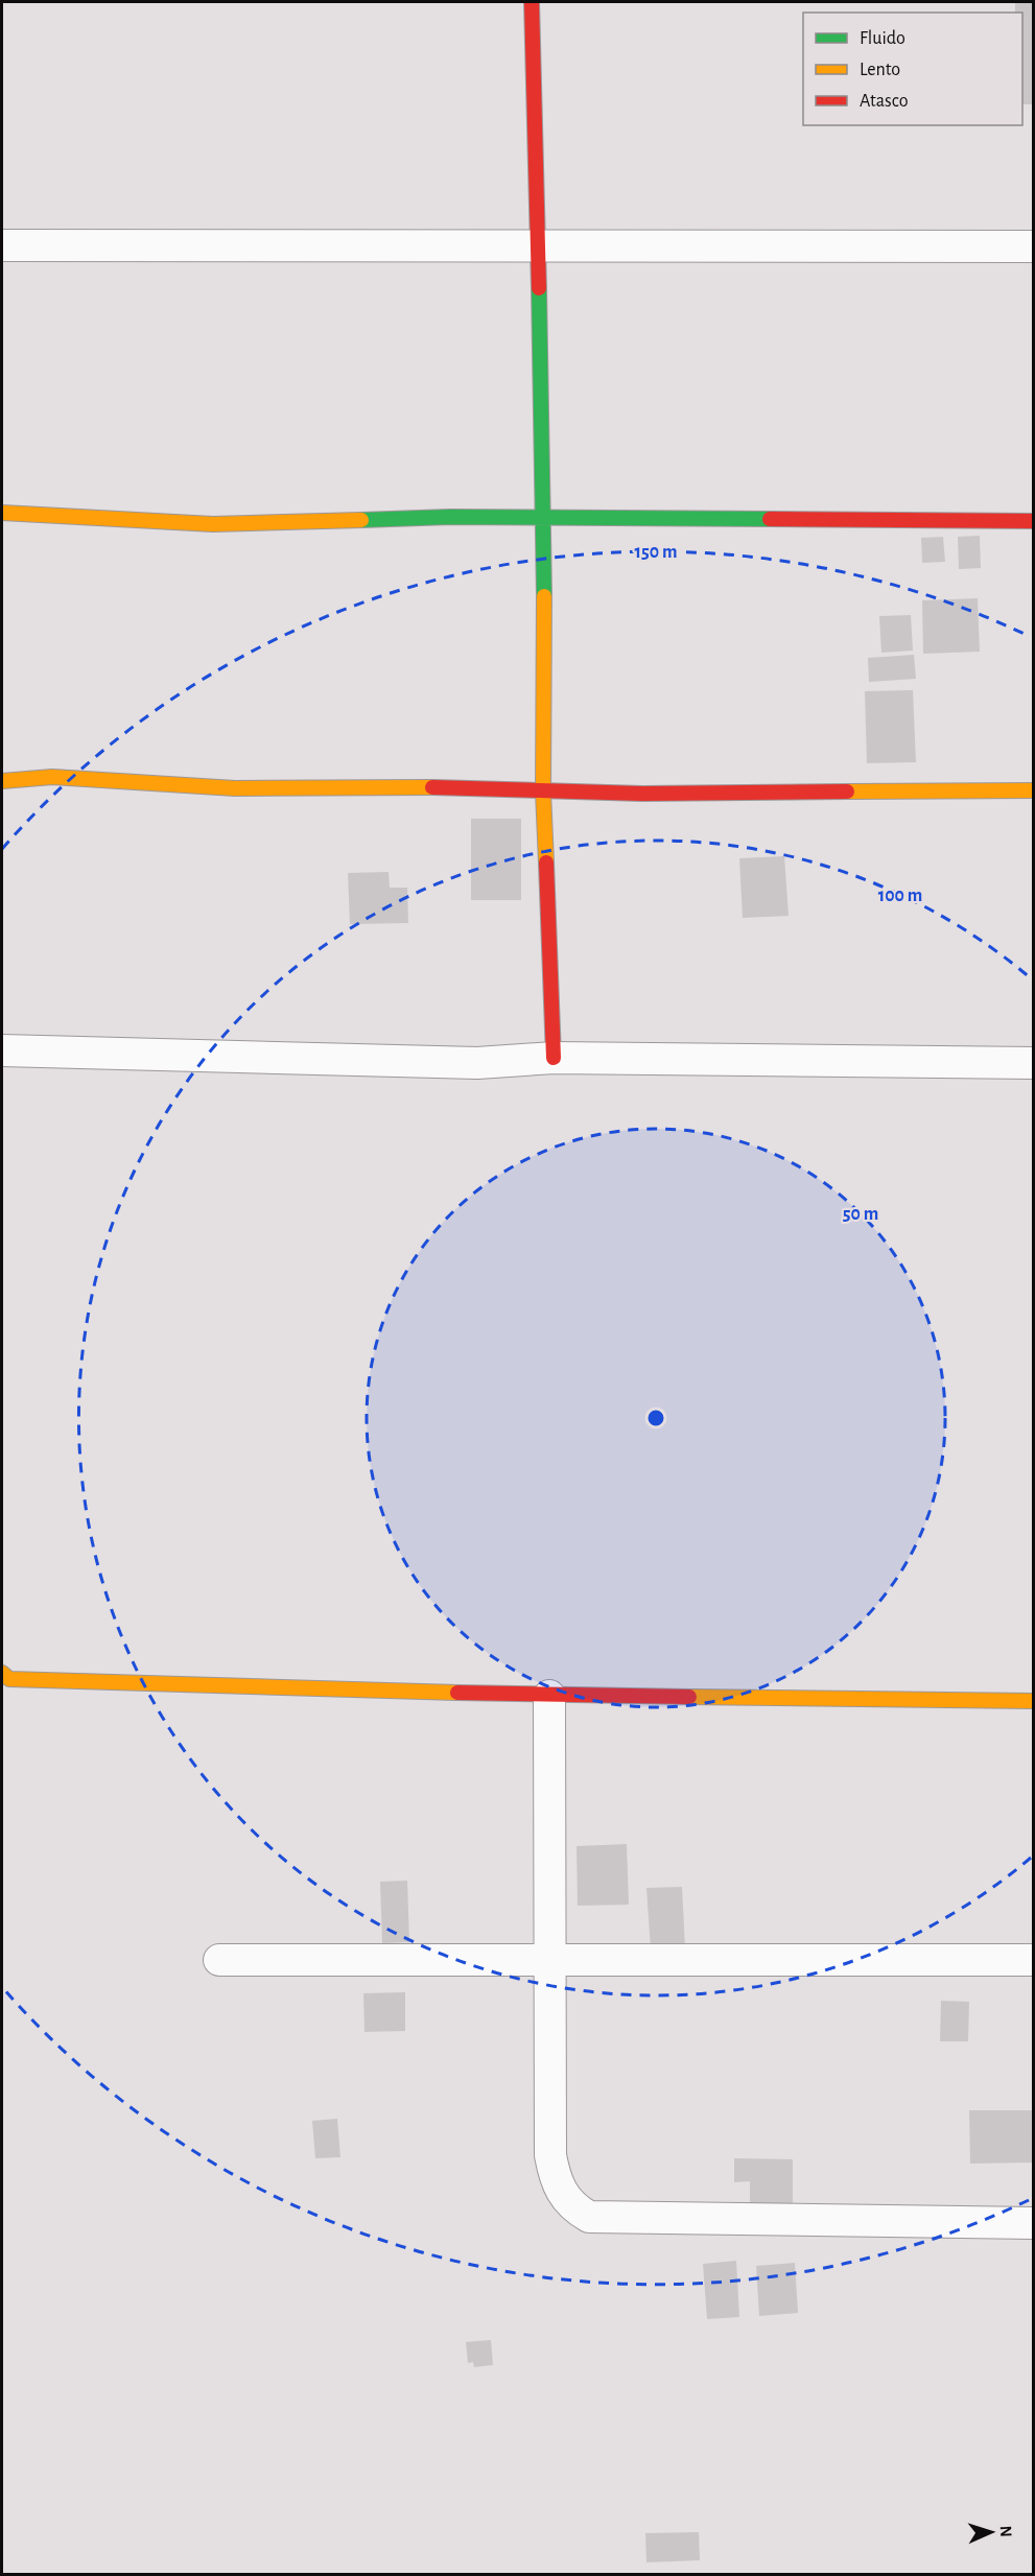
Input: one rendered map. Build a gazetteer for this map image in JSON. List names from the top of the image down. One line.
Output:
{"legend":["Fluido","Lento","Atasco"],"north":"right","rings":["150 m","100 m","50 m"]}
